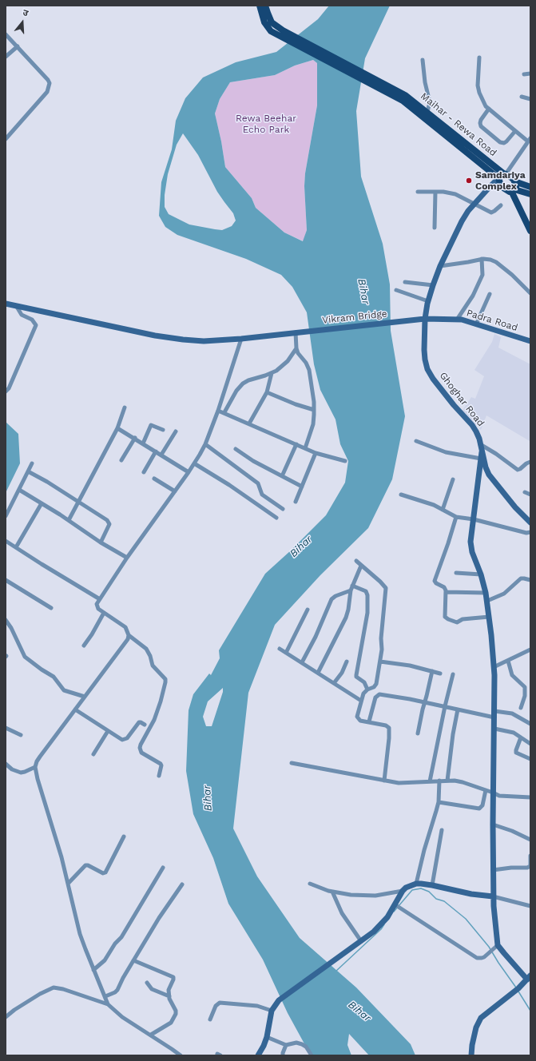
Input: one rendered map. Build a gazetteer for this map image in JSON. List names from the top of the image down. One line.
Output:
{"streets":{"main road":["Maihar - Rewa Road"],"street":["Vikram Bridge","Padra Road","Ghoghar Road"]},"crossings":[["Maihar - Rewa Road","Ghoghar Road"],["Vikram Bridge","Padra Road"],["Padra Road","Ghoghar Road"]],"water":["Bihar"],"parks":["Rewa Beehar Echo Park"],"places":["Samdariya Complex"],"north":"top"}
